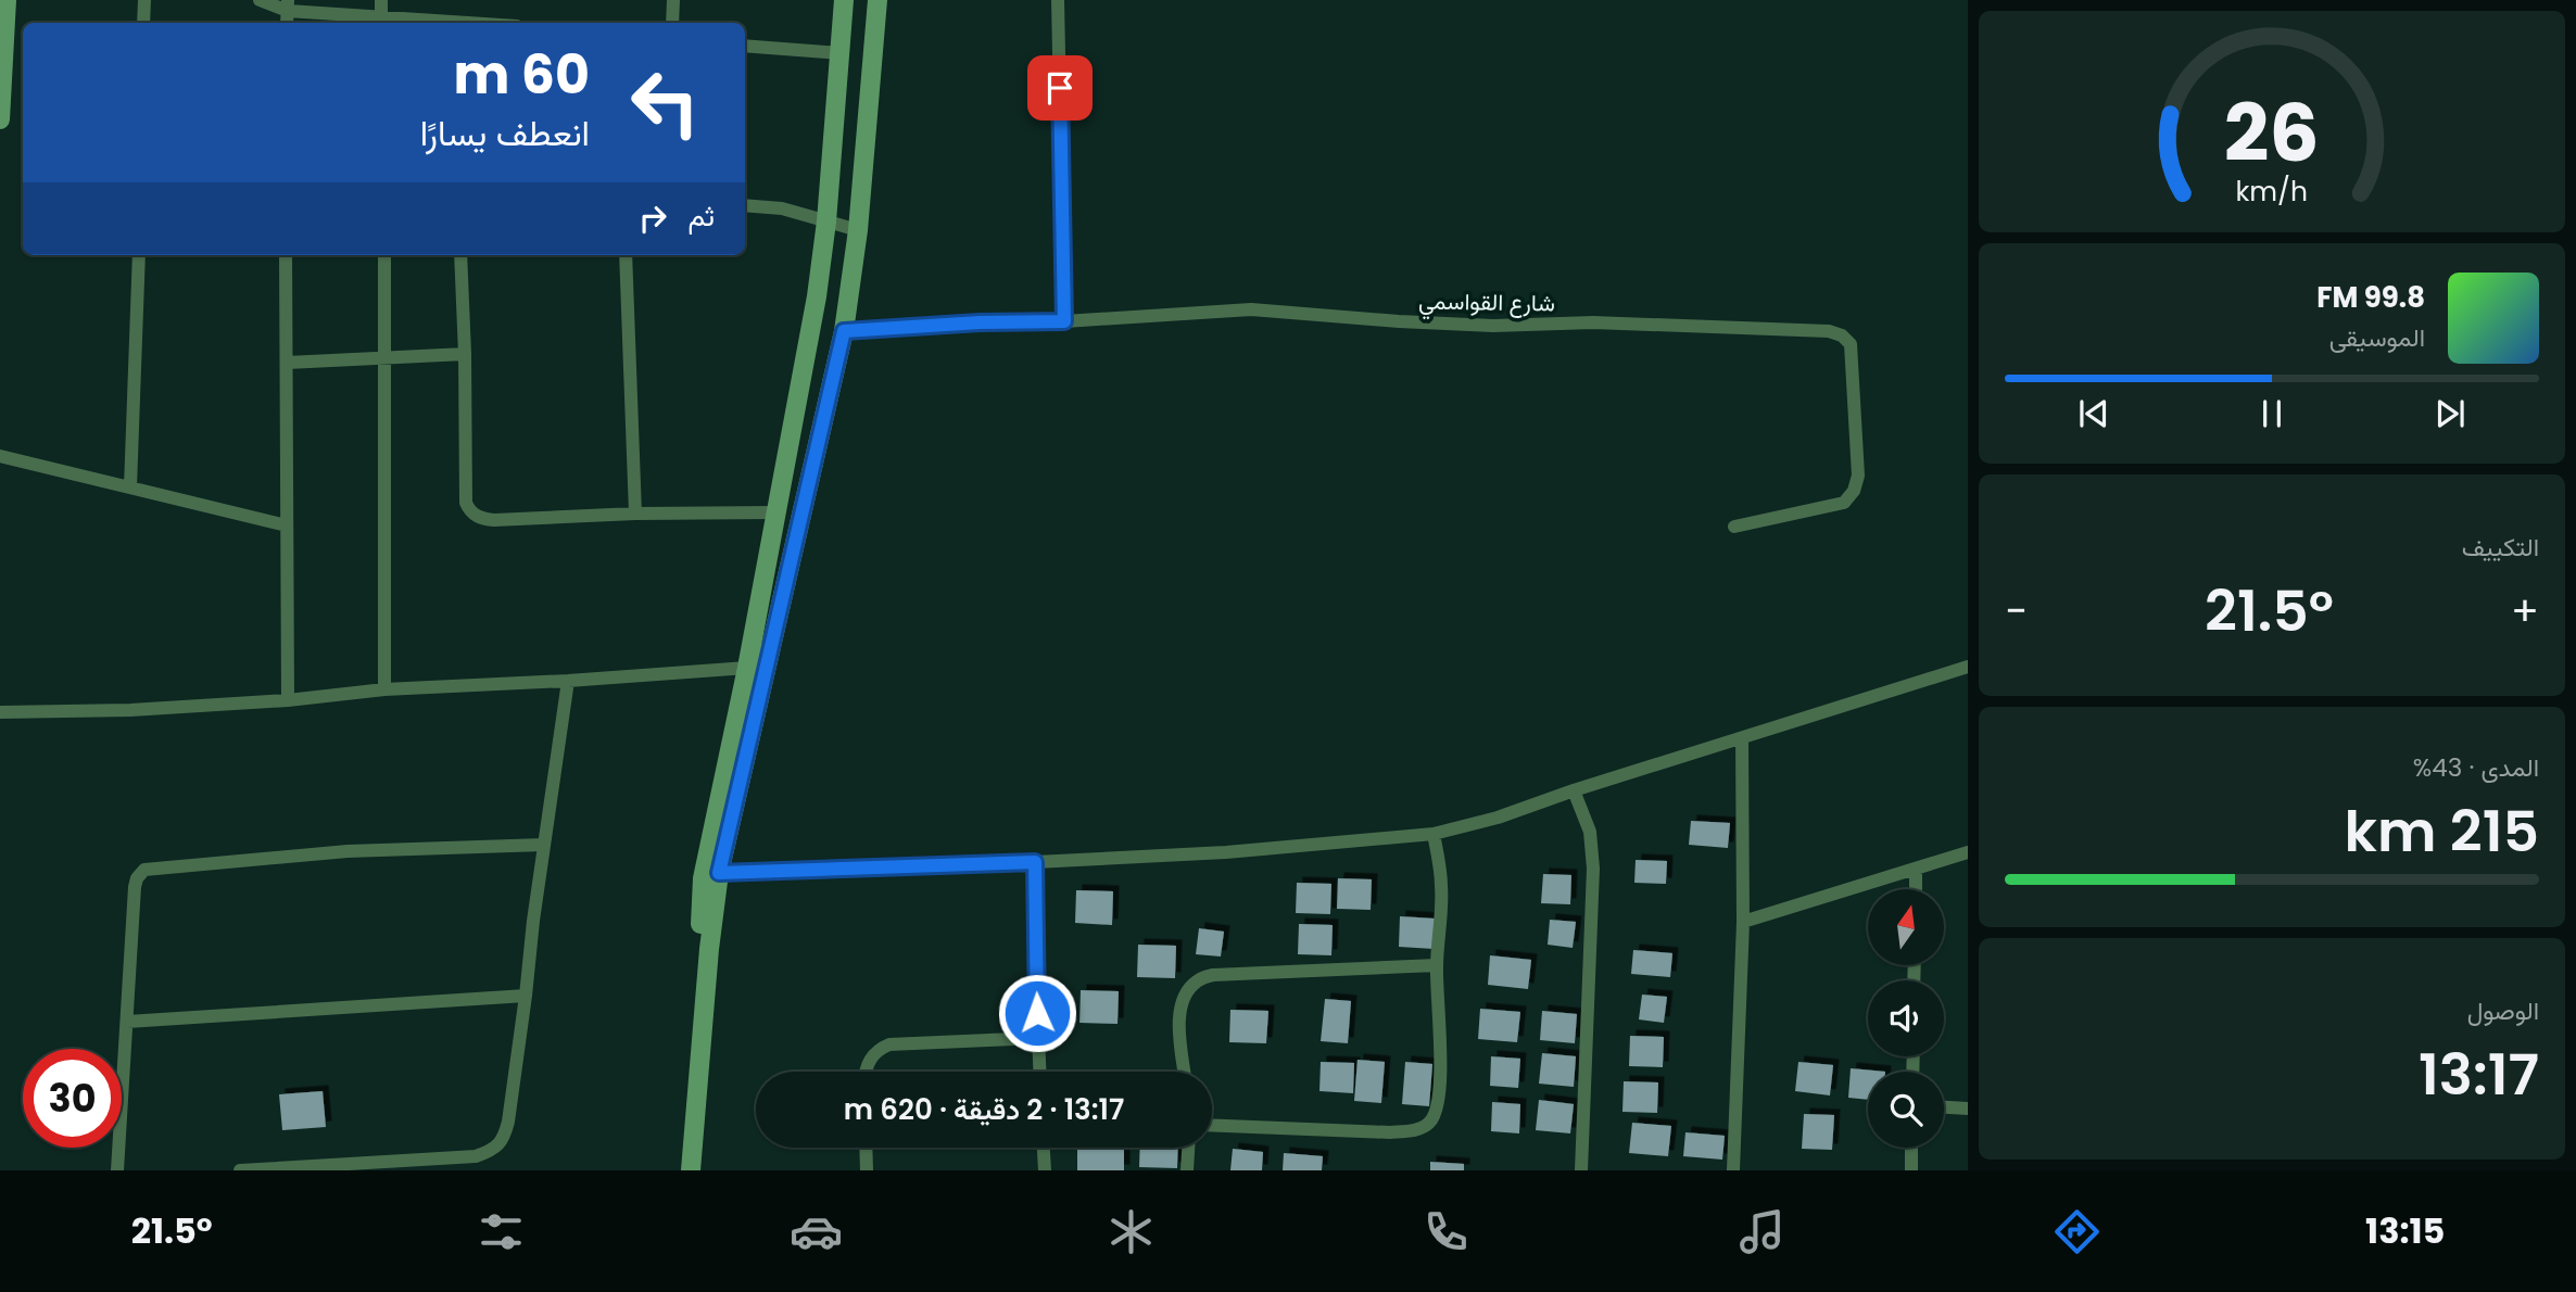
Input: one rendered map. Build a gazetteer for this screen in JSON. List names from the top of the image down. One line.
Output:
{"streets":{"street":["شارع القواسمي"]},"north":"top","page":{"turn":["60 m","انعطف يسارًا"],"then":"ثم","song":["99.8 FM","الموسيقى"],"tile":["التكييف",["المدى · 43%","215 km"],["الوصول","13:17"]],"heat":["−","21.5°","+"],"limit":"30","trip":"13:17 · 2 دقيقة · 620 m","tabs":["13:15","21.5°"],"gauge":["26","km/h"]}}
